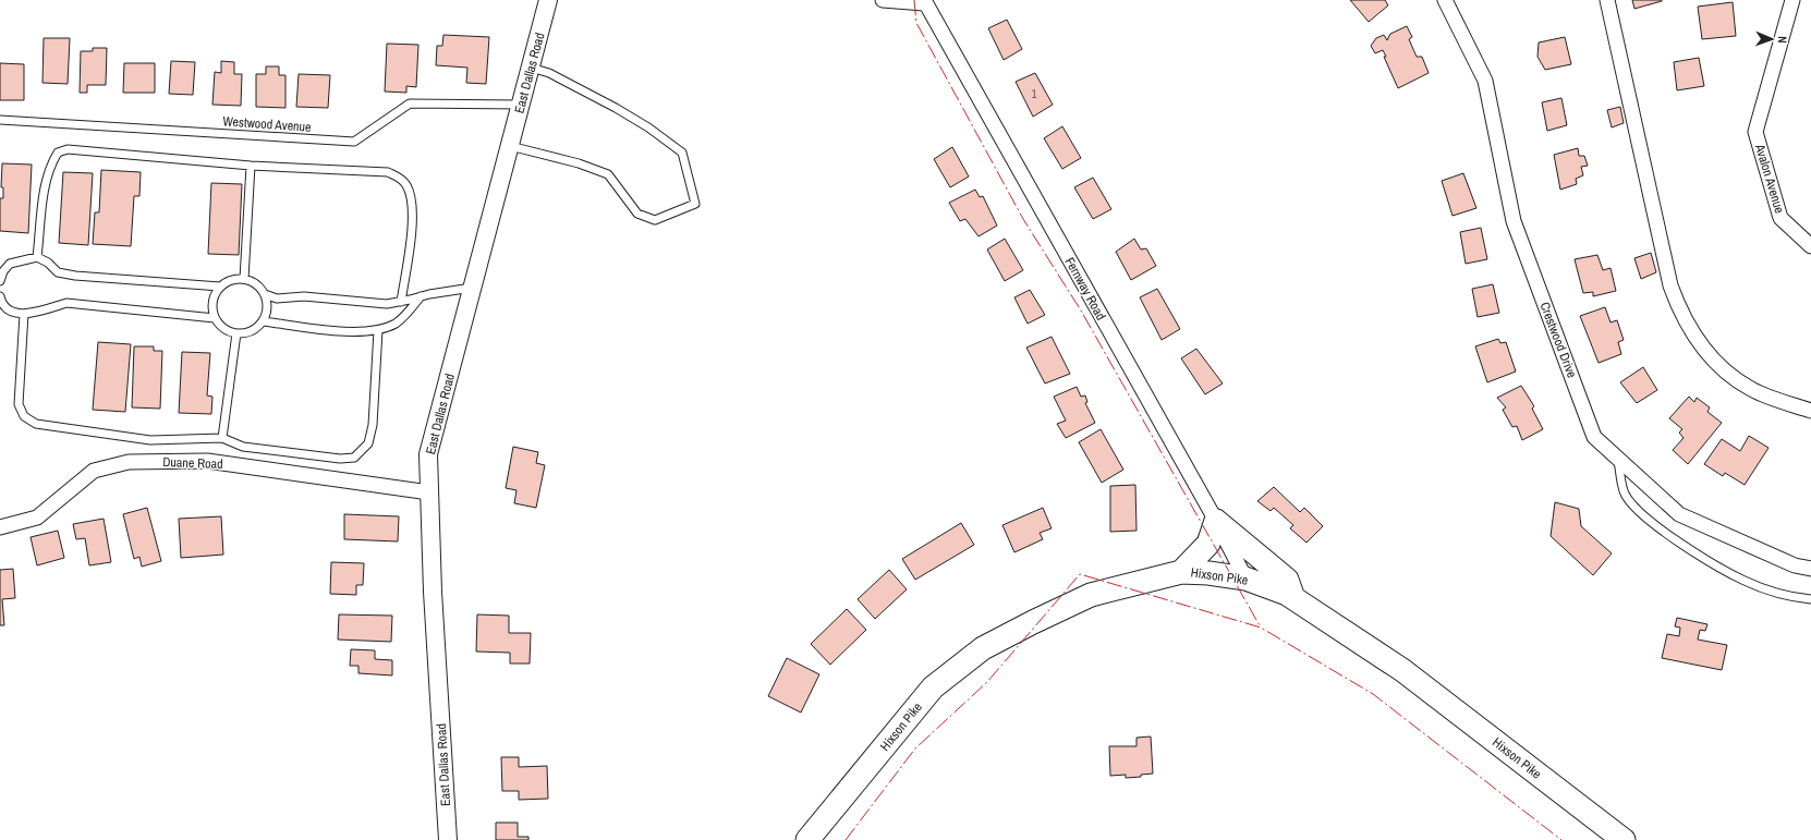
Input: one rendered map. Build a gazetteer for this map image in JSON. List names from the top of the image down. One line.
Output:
{"streets":{"main road":["Hixson Pike"],"street":["East Dallas Road","Avalon Avenue","Fernway Road","Crestwood Drive","Duane Road"],"lane":["Westwood Avenue"]},"crossings":[["East Dallas Road","Westwood Avenue"],["East Dallas Road","Duane Road"],["Fernway Road","Hixson Pike"]],"house_numbers":["1"],"north":"right"}
